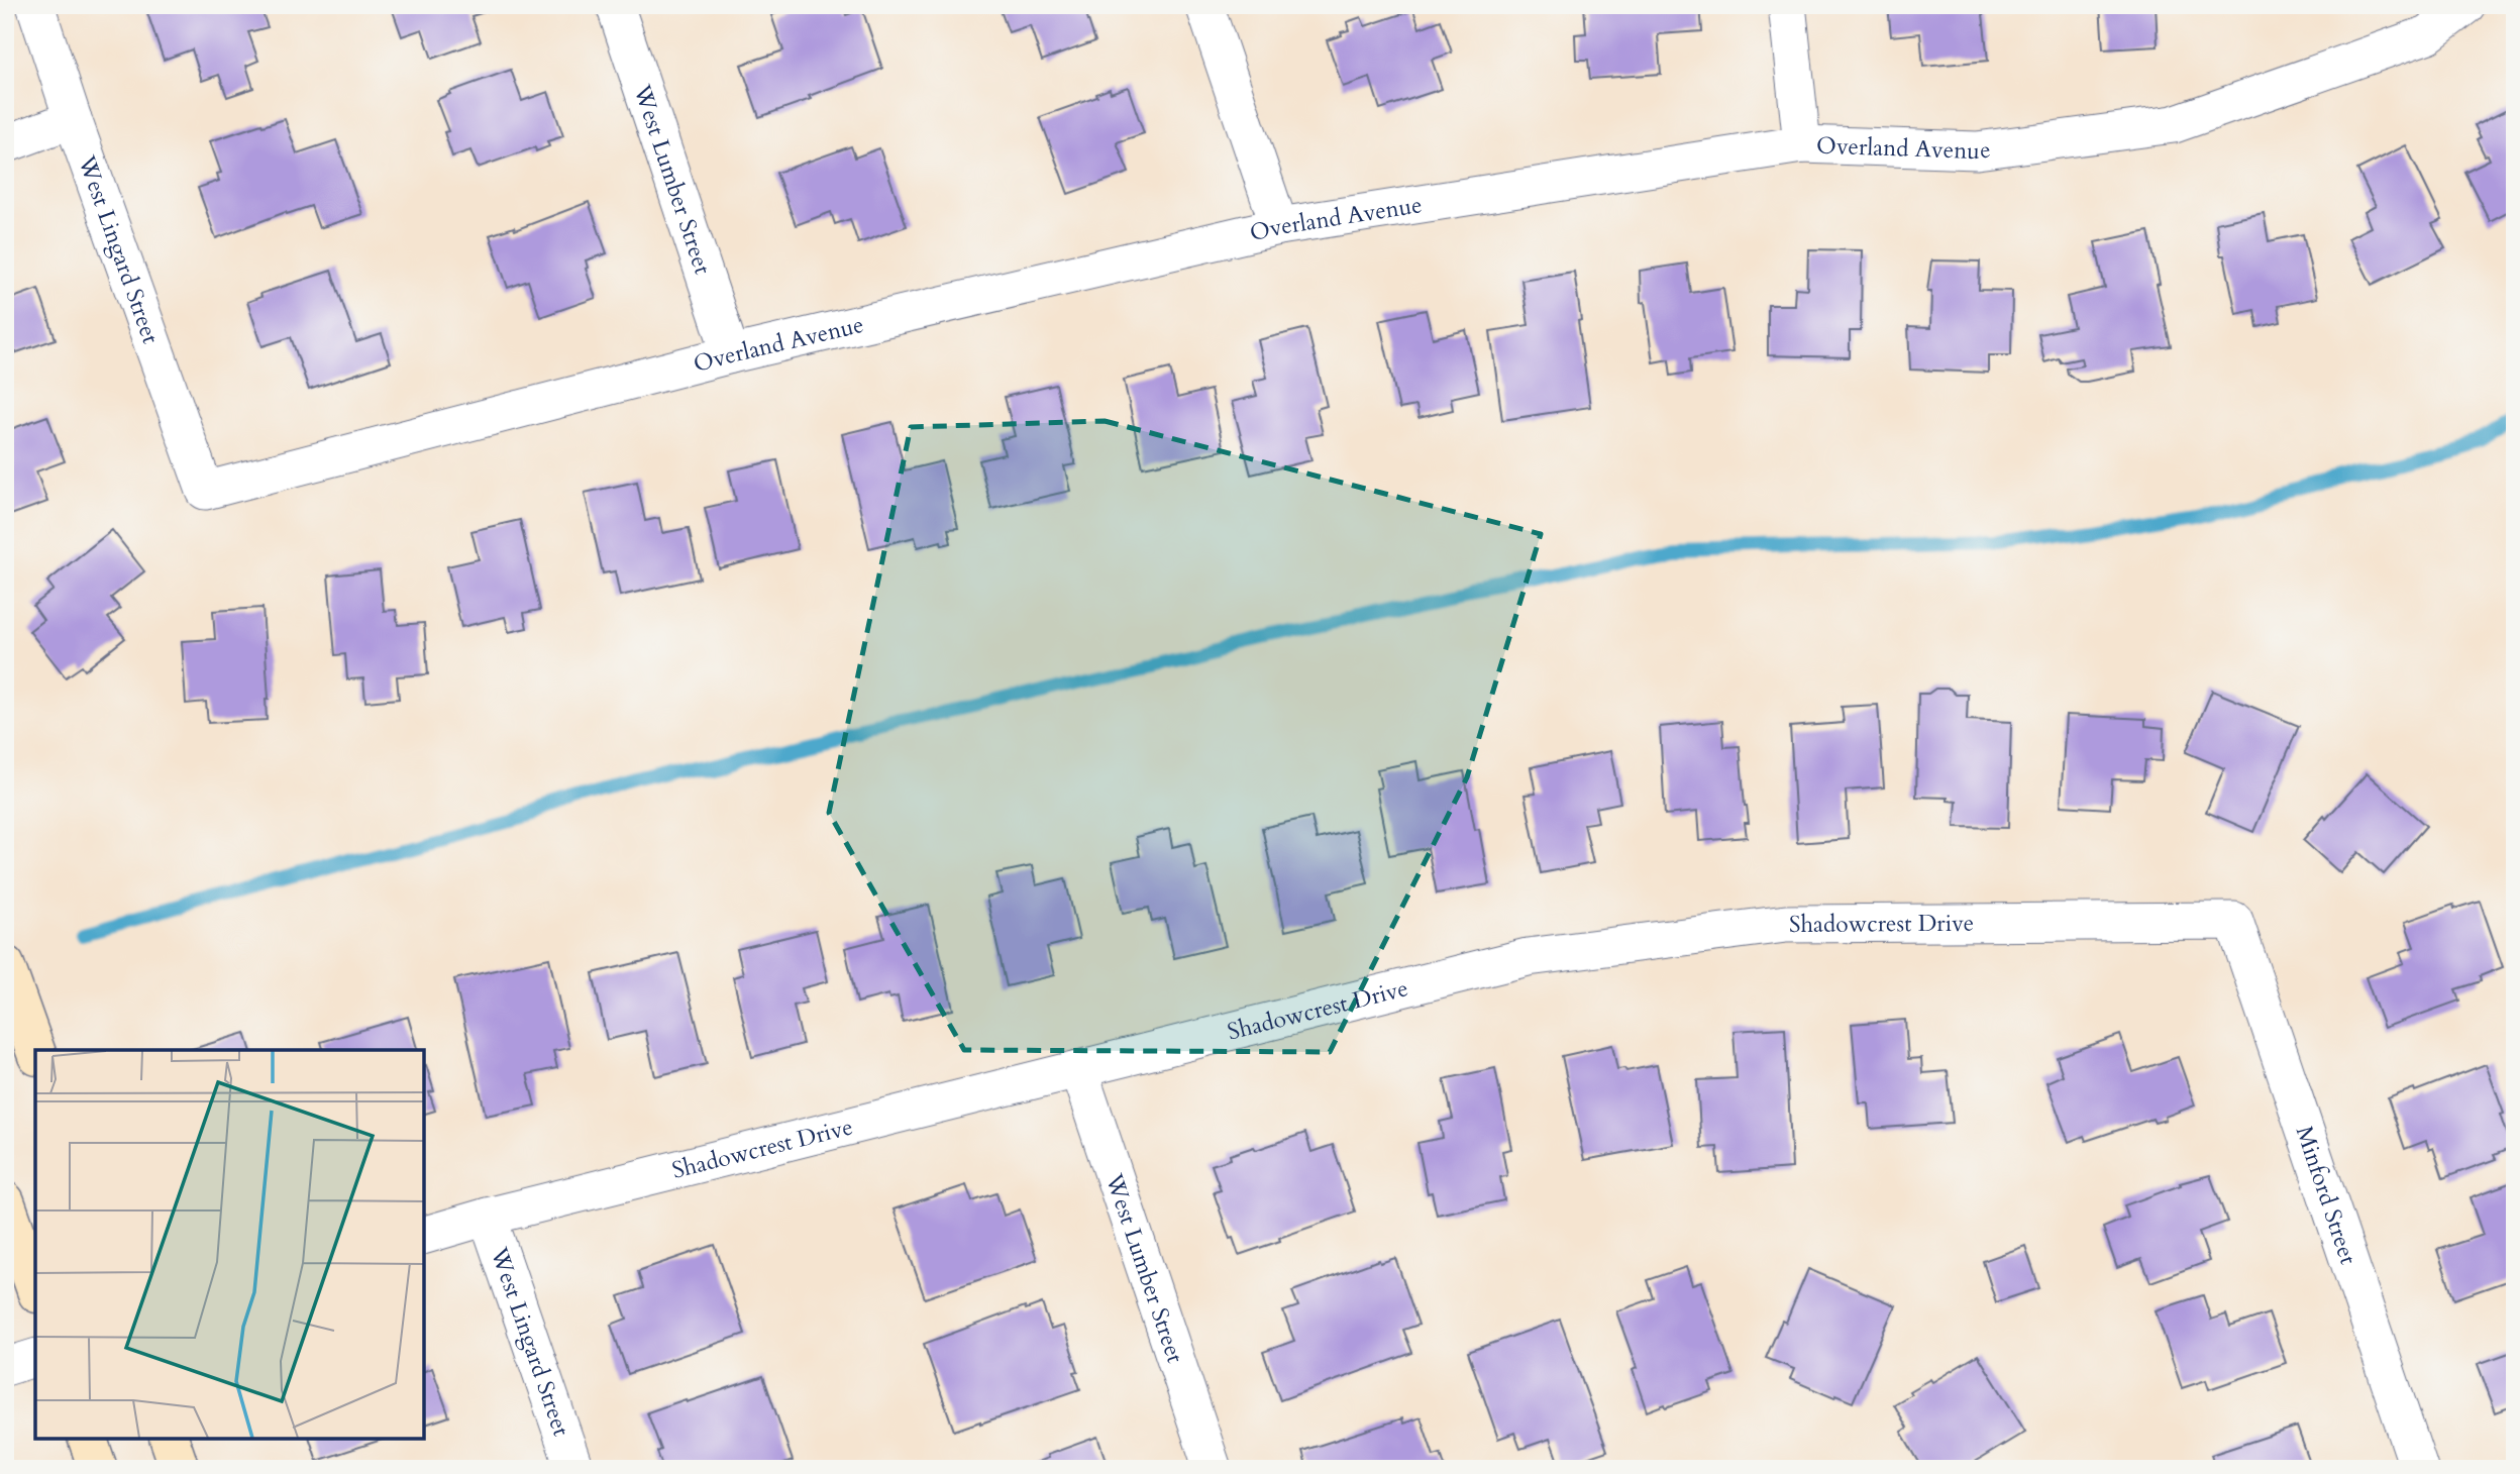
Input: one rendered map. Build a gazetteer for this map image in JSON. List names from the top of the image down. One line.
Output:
{"streets":{"street":["Overland Avenue","West Lumber Street","West Lingard Street","Shadowcrest Drive","Minford Street"]},"crossings":[["Overland Avenue","West Lumber Street"],["Overland Avenue","West Lingard Street"],["West Lumber Street","Shadowcrest Drive"],["West Lingard Street","Shadowcrest Drive"],["Shadowcrest Drive","Minford Street"]]}
